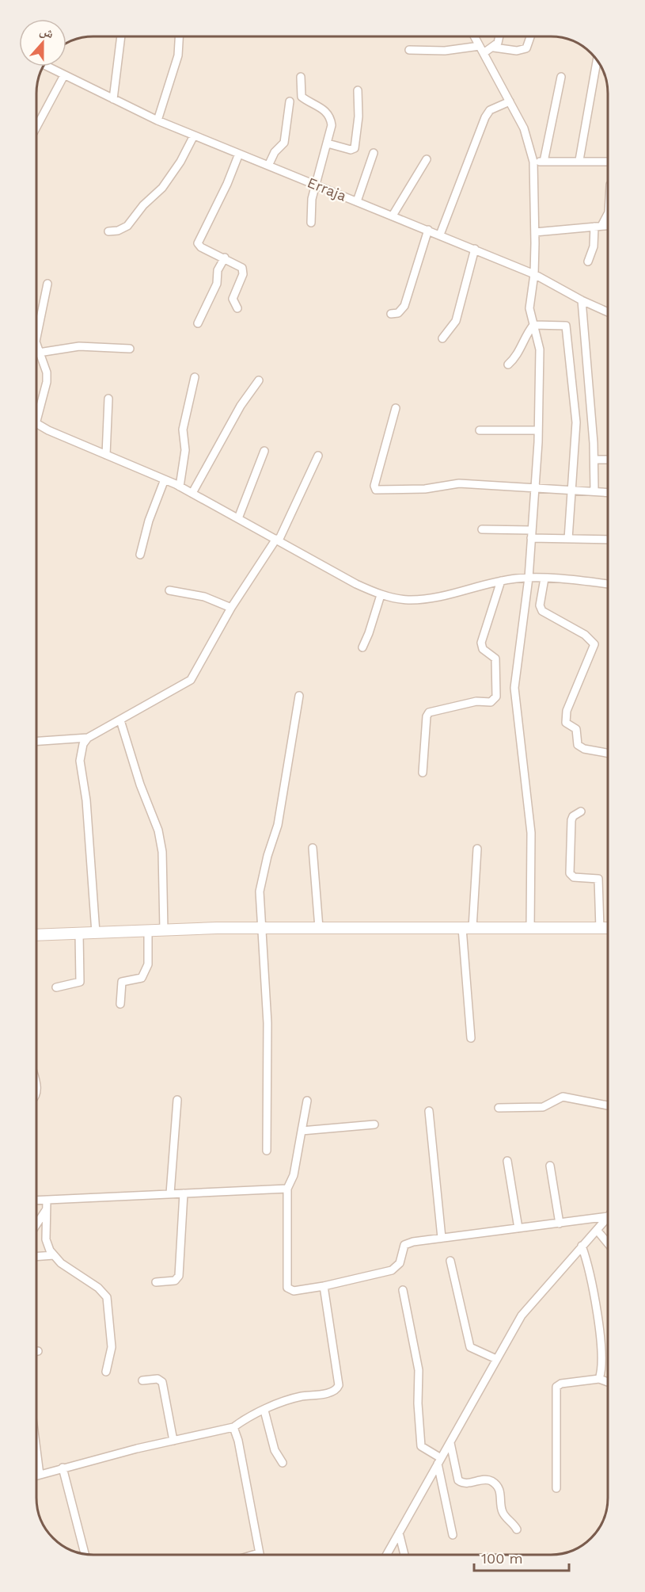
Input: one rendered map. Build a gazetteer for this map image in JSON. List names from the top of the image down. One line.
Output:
{"streets":{"street":["Erraja"]},"scale_bar":"100 m","north":"top"}
